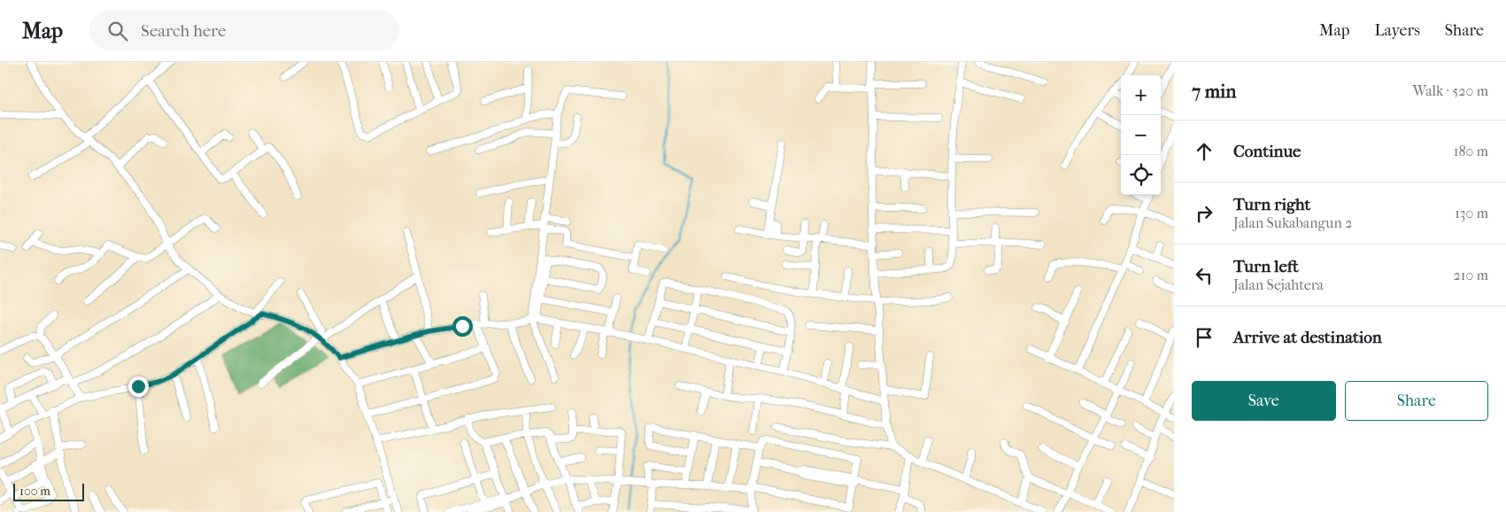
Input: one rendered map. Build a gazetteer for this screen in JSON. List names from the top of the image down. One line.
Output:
{"scale_bar":"100 m","page":{"header":"Map","search":"Search here","nav":["Map","Layers","Share"],"heading":["7 min","Walk · 520 m"],"map_buttons":["+","−"],"list":[["Continue","180 m"],["Turn right","Jalan Sukabangun 2","130 m"],["Turn left","Jalan Sejahtera","210 m"],"Arrive at destination"],"buttons":["Save","Share"],"scale":"100 m"}}
